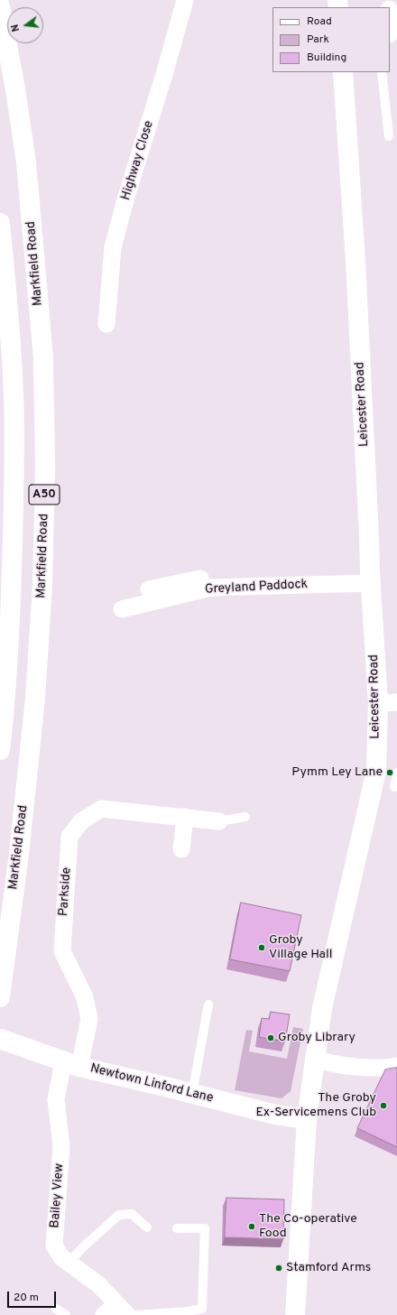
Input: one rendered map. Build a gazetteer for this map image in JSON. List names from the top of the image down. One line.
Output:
{"streets":{"main road":["Markfield Road","Leicester Road","A50","Newtown Linford Lane"],"street":["Highway Close","Greyland Paddock","Parkside","Bailey View"]},"crossings":[["Leicester Road","Greyland Paddock"],["Leicester Road","Newtown Linford Lane"],["Parkside","Newtown Linford Lane"],["Parkside","Bailey View"],["Newtown Linford Lane","Bailey View"]],"places":["Pymm Ley Lane","Groby Village Hall","Groby Library","The Groby Ex-Servicemens Club","The Co-operative Food","Stamford Arms"],"legend":["Road","Park","Building"],"scale_bar":"20 m","north":"left"}
